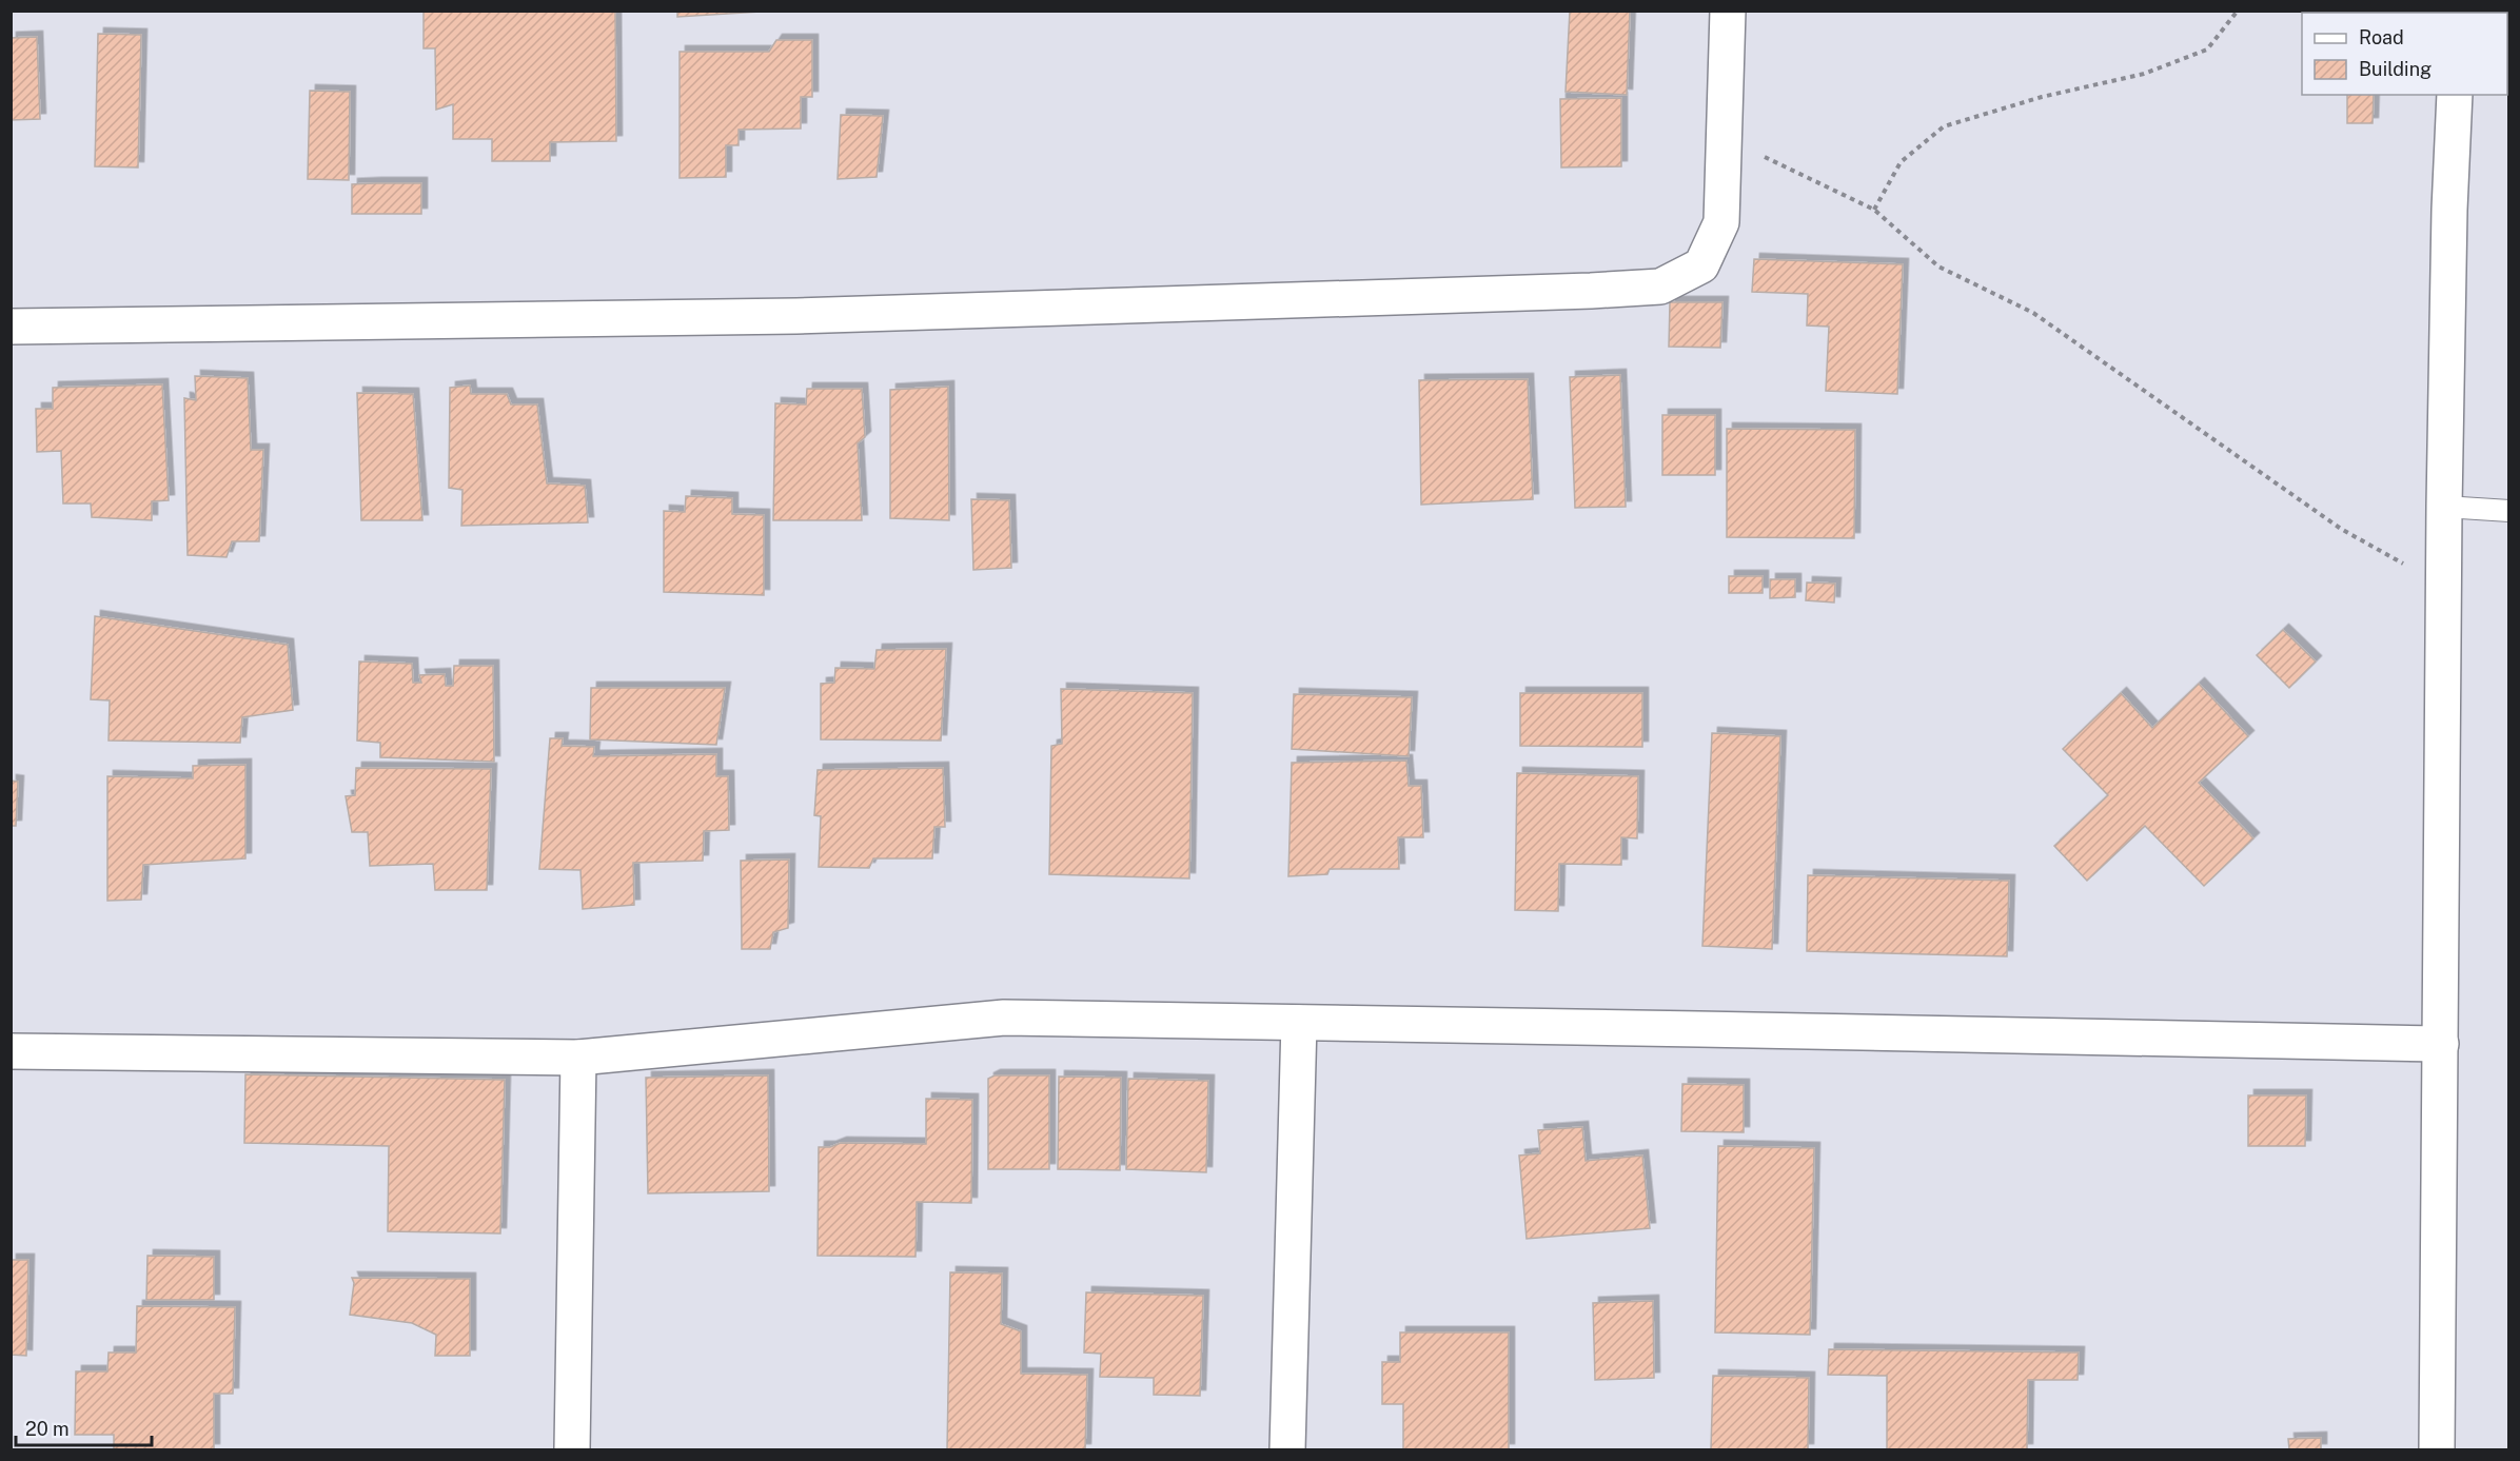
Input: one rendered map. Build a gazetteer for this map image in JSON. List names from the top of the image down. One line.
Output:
{"legend":["Road","Building"],"scale_bar":"20 m"}
